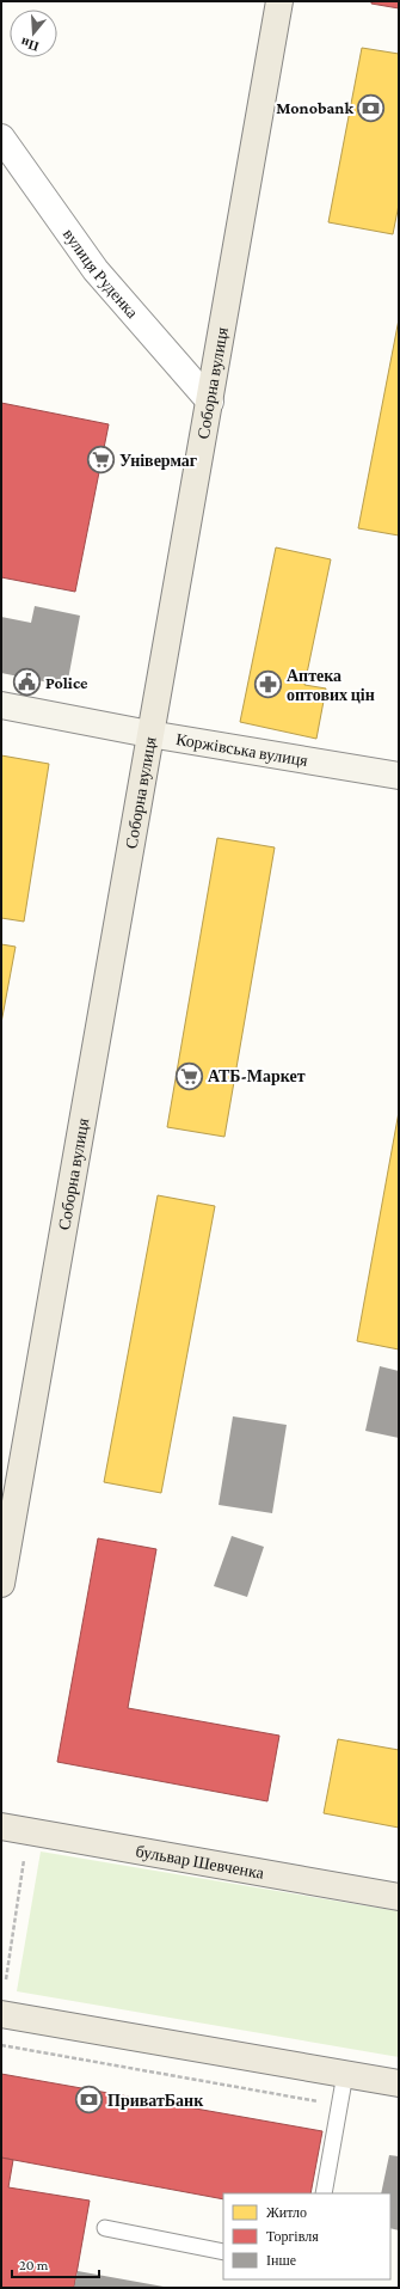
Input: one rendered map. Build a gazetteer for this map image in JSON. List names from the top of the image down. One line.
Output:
{"streets":{"main road":["Соборна вулиця","бульвар Шевченка"],"street":["вулиця Руденка","Коржівська вулиця"]},"crossings":[["вулиця Руденка","Соборна вулиця"],["Соборна вулиця","Коржівська вулиця"]],"places":{"bank":["Monobank","ПриватБанк"],"supermarket":["Універмаг","АТБ-Маркет"],"public building":["Police"],"pharmacy":["Аптека оптових цін"]},"legend":["Житло","Торгівля","Інше"],"scale_bar":"20 m","north":"bottom"}
